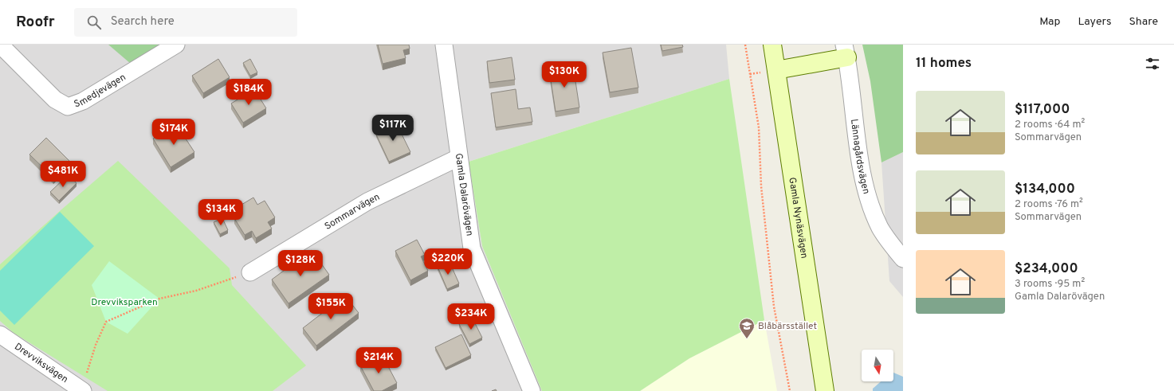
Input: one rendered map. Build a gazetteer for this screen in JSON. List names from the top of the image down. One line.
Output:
{"streets":{"street":["Smedjevägen","Lännagårdsvägen","Gamla Dalarövägen","Sommarvägen","Gamla Nynäsvägen","Drevviksvägen"]},"crossings":[["Gamla Dalarövägen","Sommarvägen"]],"parks":["Drevviksparken"],"places":{"school or university":["Blåbärsstället"]},"north":"bottom","page":{"header":"Roofr","search":"Search here","nav":["Map","Layers","Share"],"heading":"11 homes","price":["$130K","$184K","$117K","$174K","$481K","$134K","$220K","$128K","$155K","$234K","$214K"],"list":[{"name":"$117,000","note":"2 rooms · 64 m² · Sommarvägen"},{"name":"$134,000","note":"2 rooms · 76 m² · Sommarvägen"},{"name":"$234,000","note":"3 rooms · 95 m² · Gamla Dalarövägen"}]}}
